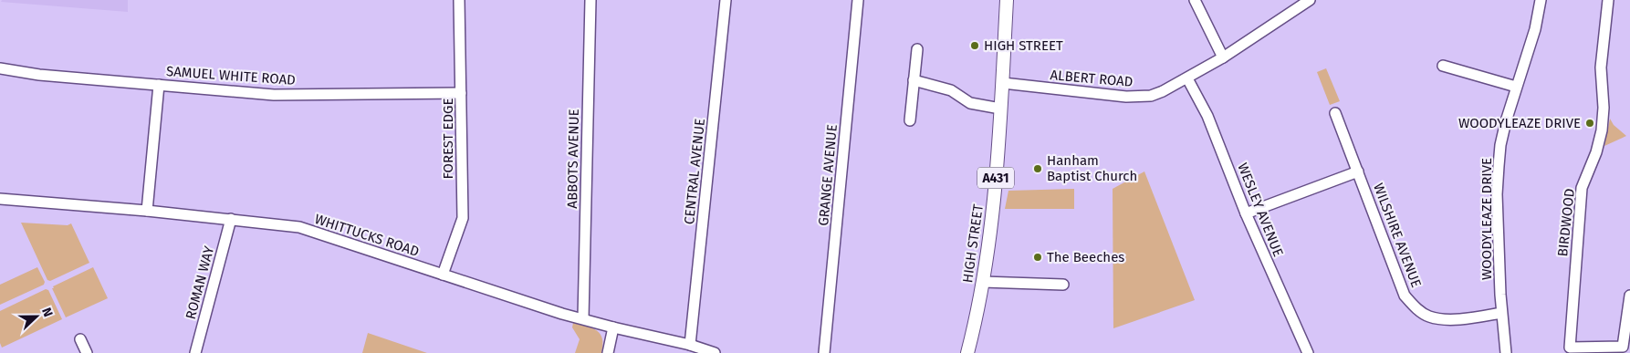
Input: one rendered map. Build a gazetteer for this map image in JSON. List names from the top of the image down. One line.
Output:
{"streets":{"main road":["A431","HIGH STREET"],"street":["SAMUEL WHITE ROAD","ALBERT ROAD","FOREST EDGE","ABBOTS AVENUE","CENTRAL AVENUE","GRANGE AVENUE","WESLEY AVENUE","WOODYLEAZE DRIVE","BIRDWOOD","WHITTUCKS ROAD","WILSHIRE AVENUE","ROMAN WAY"]},"crossings":[["SAMUEL WHITE ROAD","FOREST EDGE"],["ALBERT ROAD","WESLEY AVENUE"],["ALBERT ROAD","HIGH STREET"],["FOREST EDGE","WHITTUCKS ROAD"],["ABBOTS AVENUE","WHITTUCKS ROAD"],["CENTRAL AVENUE","WHITTUCKS ROAD"],["WOODYLEAZE DRIVE","WILSHIRE AVENUE"],["WHITTUCKS ROAD","ROMAN WAY"]],"places":["HIGH STREET","WOODYLEAZE DRIVE","Hanham Baptist Church","The Beeches"],"north":"right"}
